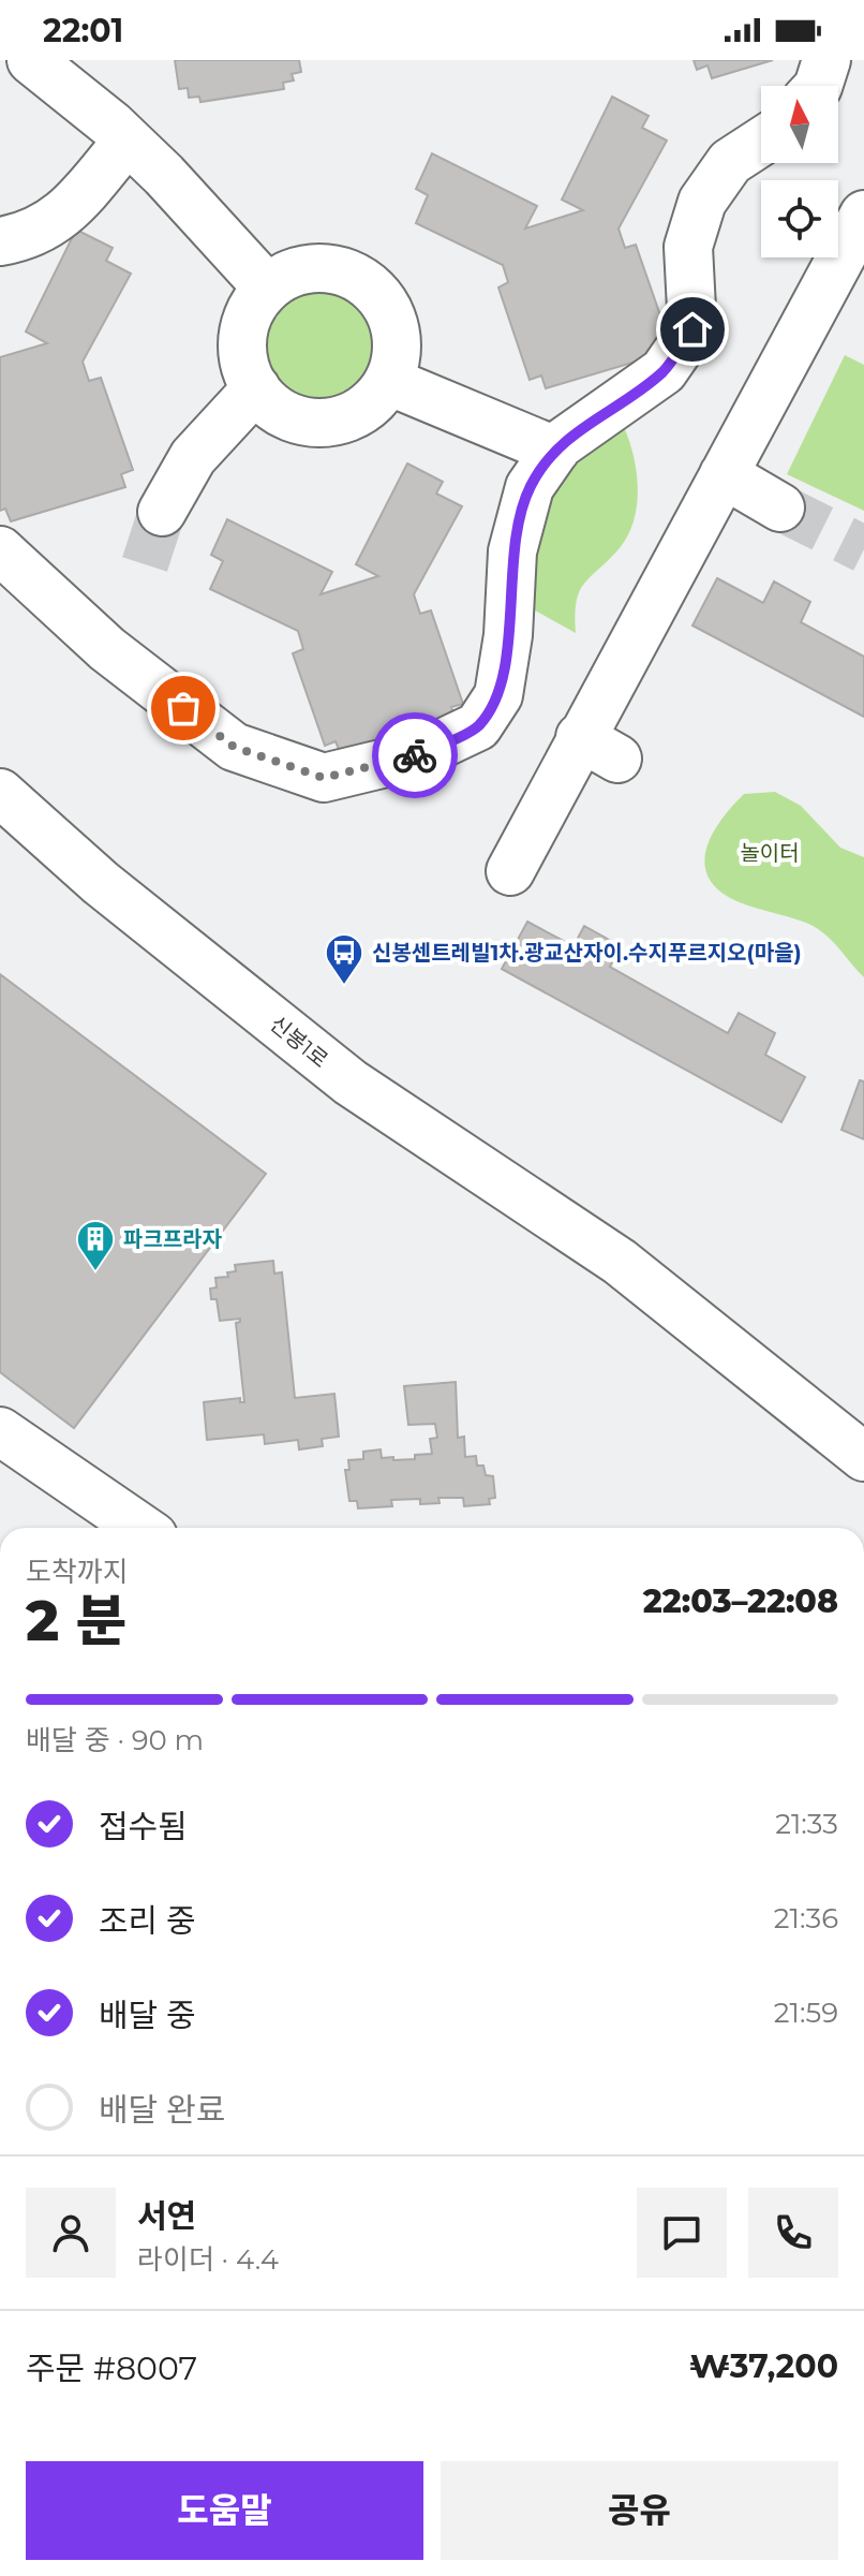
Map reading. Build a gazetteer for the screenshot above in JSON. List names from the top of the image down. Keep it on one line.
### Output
{"streets":{"street":["신봉1로"]},"parks":["놀이터"],"places":{"bus stop":["신봉센트레빌1차.광교산자이.수지푸르지오(마을)"],"building":["파크프라자"]},"north":"top","page":{"status":"22:01","heading":["2 분","도착까지","22:03–22:08"],"panel":["서연","라이더 · 4.4","주문 #8007","₩37,200"],"bar":"배달 중 · 90 m","list":[["접수됨","21:33"],["조리 중","21:36"],["배달 중","21:59"],"배달 완료"],"buttons":["도움말","공유"]}}
